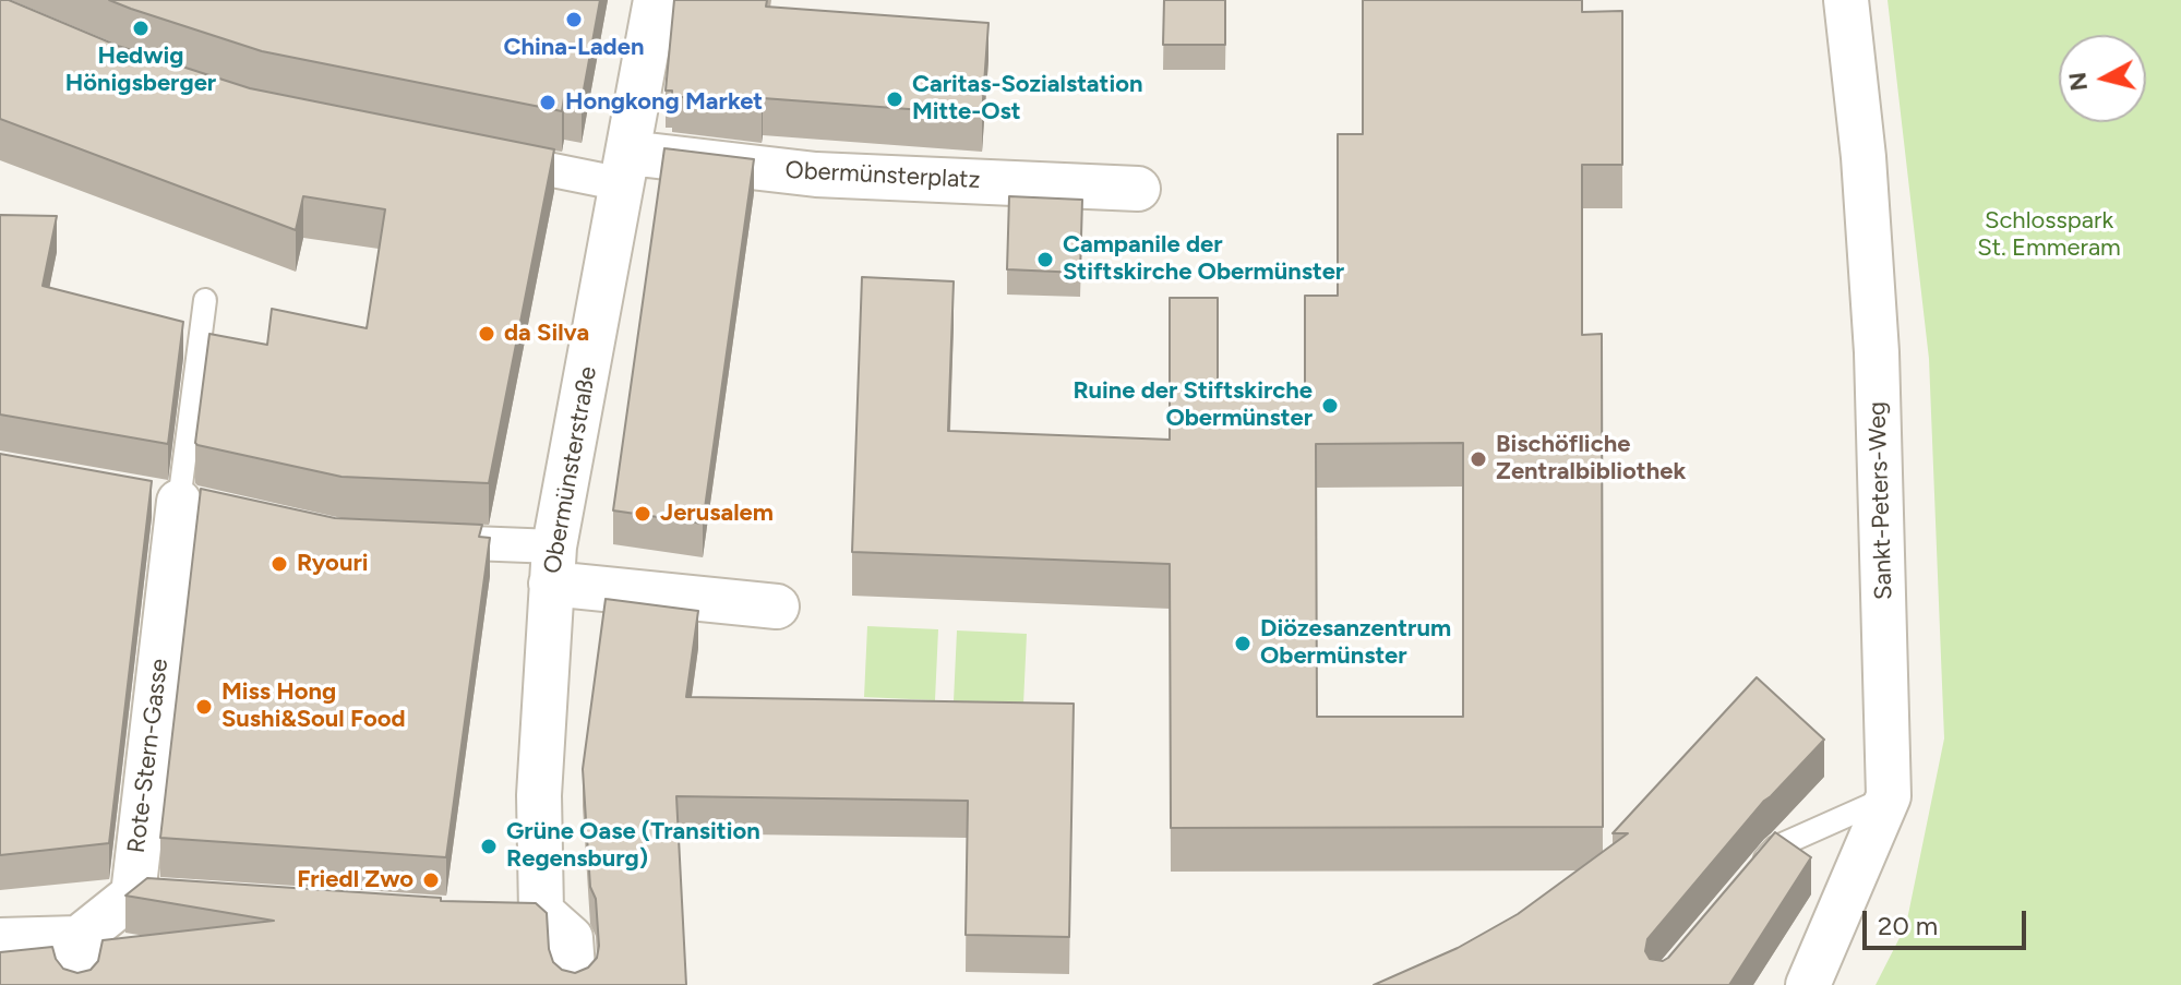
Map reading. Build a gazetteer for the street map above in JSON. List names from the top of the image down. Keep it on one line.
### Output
{"streets":{"street":["Obermünsterplatz","Obermünsterstraße","Sankt-Peters-Weg","Rote-Stern-Gasse"]},"crossings":[["Obermünsterplatz","Obermünsterstraße"]],"parks":["Schlosspark St. Emmeram"],"places":["China-Laden","Hedwig Hönigsberger","Caritas-Sozialstation Mitte-Ost","Hongkong Market","Campanile der Stiftskirche Obermünster","da Silva","Ruine der Stiftskirche Obermünster","Bischöfliche Zentralbibliothek","Jerusalem","Ryouri","Diözesanzentrum Obermünster","Miss Hong Sushi&Soul Food","Grüne Oase (Transition Regensburg)","Friedl Zwo"],"scale_bar":"20 m","north":"left"}
